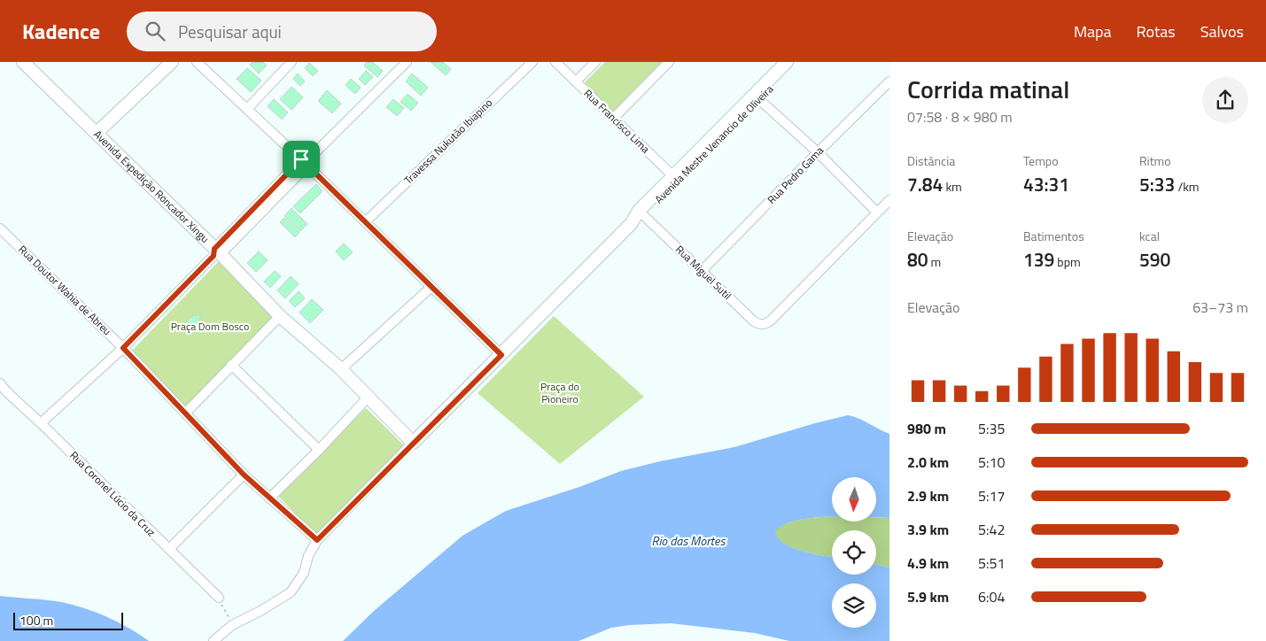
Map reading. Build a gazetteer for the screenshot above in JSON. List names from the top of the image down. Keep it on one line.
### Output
{"streets":{"street":["Rua Francisco Lima","Travessa Nukutão Ibiapino","Avenida Mestre Venancio de Oliveira","Rua Pedro Gama","Avenida Expedição Roncador Xingu","Rua Miguel Sutil","Rua Doutor Wahia de Abreu","Rua Coronel Lúcio da Cruz"]},"crossings":[["Rua Francisco Lima","Avenida Mestre Venancio de Oliveira"],["Avenida Mestre Venancio de Oliveira","Avenida Expedição Roncador Xingu"],["Avenida Mestre Venancio de Oliveira","Rua Miguel Sutil"],["Avenida Mestre Venancio de Oliveira","Rua Doutor Wahia de Abreu"],["Rua Pedro Gama","Rua Miguel Sutil"]],"water":["Rio das Mortes"],"parks":["Praça Dom Bosco","Praça do Pioneiro"],"scale_bar":"100 m","north":"bottom","page":{"header":"Kadence","search":"Pesquisar aqui","nav":["Mapa","Rotas","Salvos"],"heading":["Corrida matinal","07:58 · 8 × 980 m"],"stats":[["Distância","7.84 km"],["Tempo","43:31"],["Ritmo","5:33 /km"],["Elevação","80 m"],["Batimentos","139 bpm"],["kcal","590"]],"chart":["Elevação","63–73 m"],"list":[{"name":"980 m","note":"5:35"},{"name":"2.0 km","note":"5:10"},{"name":"2.9 km","note":"5:17"},{"name":"3.9 km","note":"5:42"},{"name":"4.9 km","note":"5:51"},{"name":"5.9 km","note":"6:04"}],"scale":"100 m"}}
